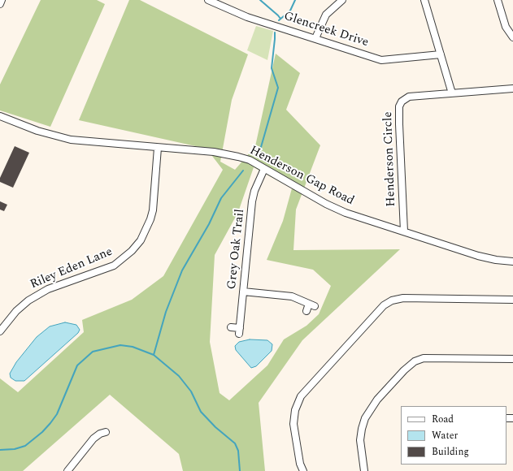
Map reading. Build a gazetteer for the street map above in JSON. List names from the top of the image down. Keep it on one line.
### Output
{"streets":{"street":["Glencreek Drive","Henderson Circle","Henderson Gap Road","Grey Oak Trail","Riley Eden Lane"]},"crossings":[["Henderson Circle","Henderson Gap Road"],["Henderson Gap Road","Grey Oak Trail"],["Henderson Gap Road","Riley Eden Lane"]],"legend":["Road","Water","Building"]}
